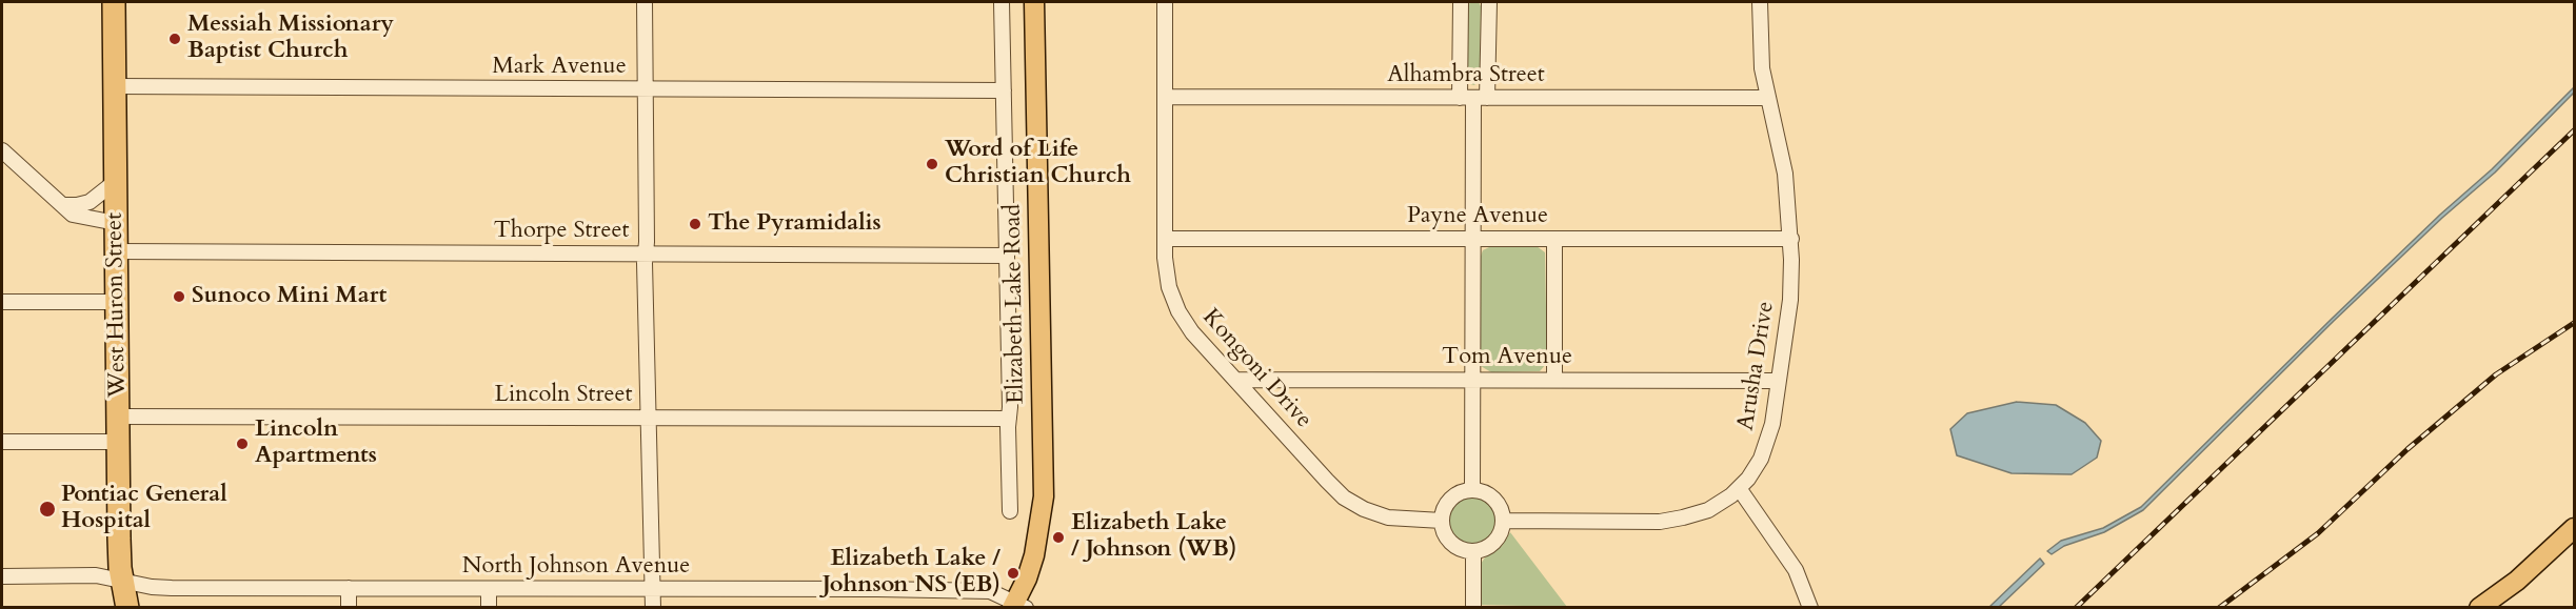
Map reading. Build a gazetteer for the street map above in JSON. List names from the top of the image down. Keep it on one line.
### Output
{"streets":{"highway":["West Huron Street"],"main road":["Elizabeth Lake Road"],"street":["Mark Avenue","Alhambra Street","Payne Avenue","Thorpe Street","Tom Avenue","Arusha Drive","Kongoni Drive","Lincoln Street","North Johnson Avenue"]},"crossings":[["Mark Avenue","Elizabeth Lake Road"],["Mark Avenue","West Huron Street"],["Alhambra Street","Arusha Drive"],["Alhambra Street","Kongoni Drive"],["Payne Avenue","Arusha Drive"],["Payne Avenue","Kongoni Drive"],["Thorpe Street","Elizabeth Lake Road"],["Thorpe Street","West Huron Street"],["Elizabeth Lake Road","Lincoln Street"],["Elizabeth Lake Road","North Johnson Avenue"],["West Huron Street","Lincoln Street"],["West Huron Street","North Johnson Avenue"],["Tom Avenue","Arusha Drive"],["Tom Avenue","Kongoni Drive"],["Arusha Drive","Kongoni Drive"]],"places":["Messiah Missionary Baptist Church","Word of Life Christian Church","The Pyramidalis","Sunoco Mini Mart","Lincoln Apartments","Pontiac General Hospital","Elizabeth Lake / Johnson (WB)","Elizabeth Lake / Johnson NS (EB)"]}
